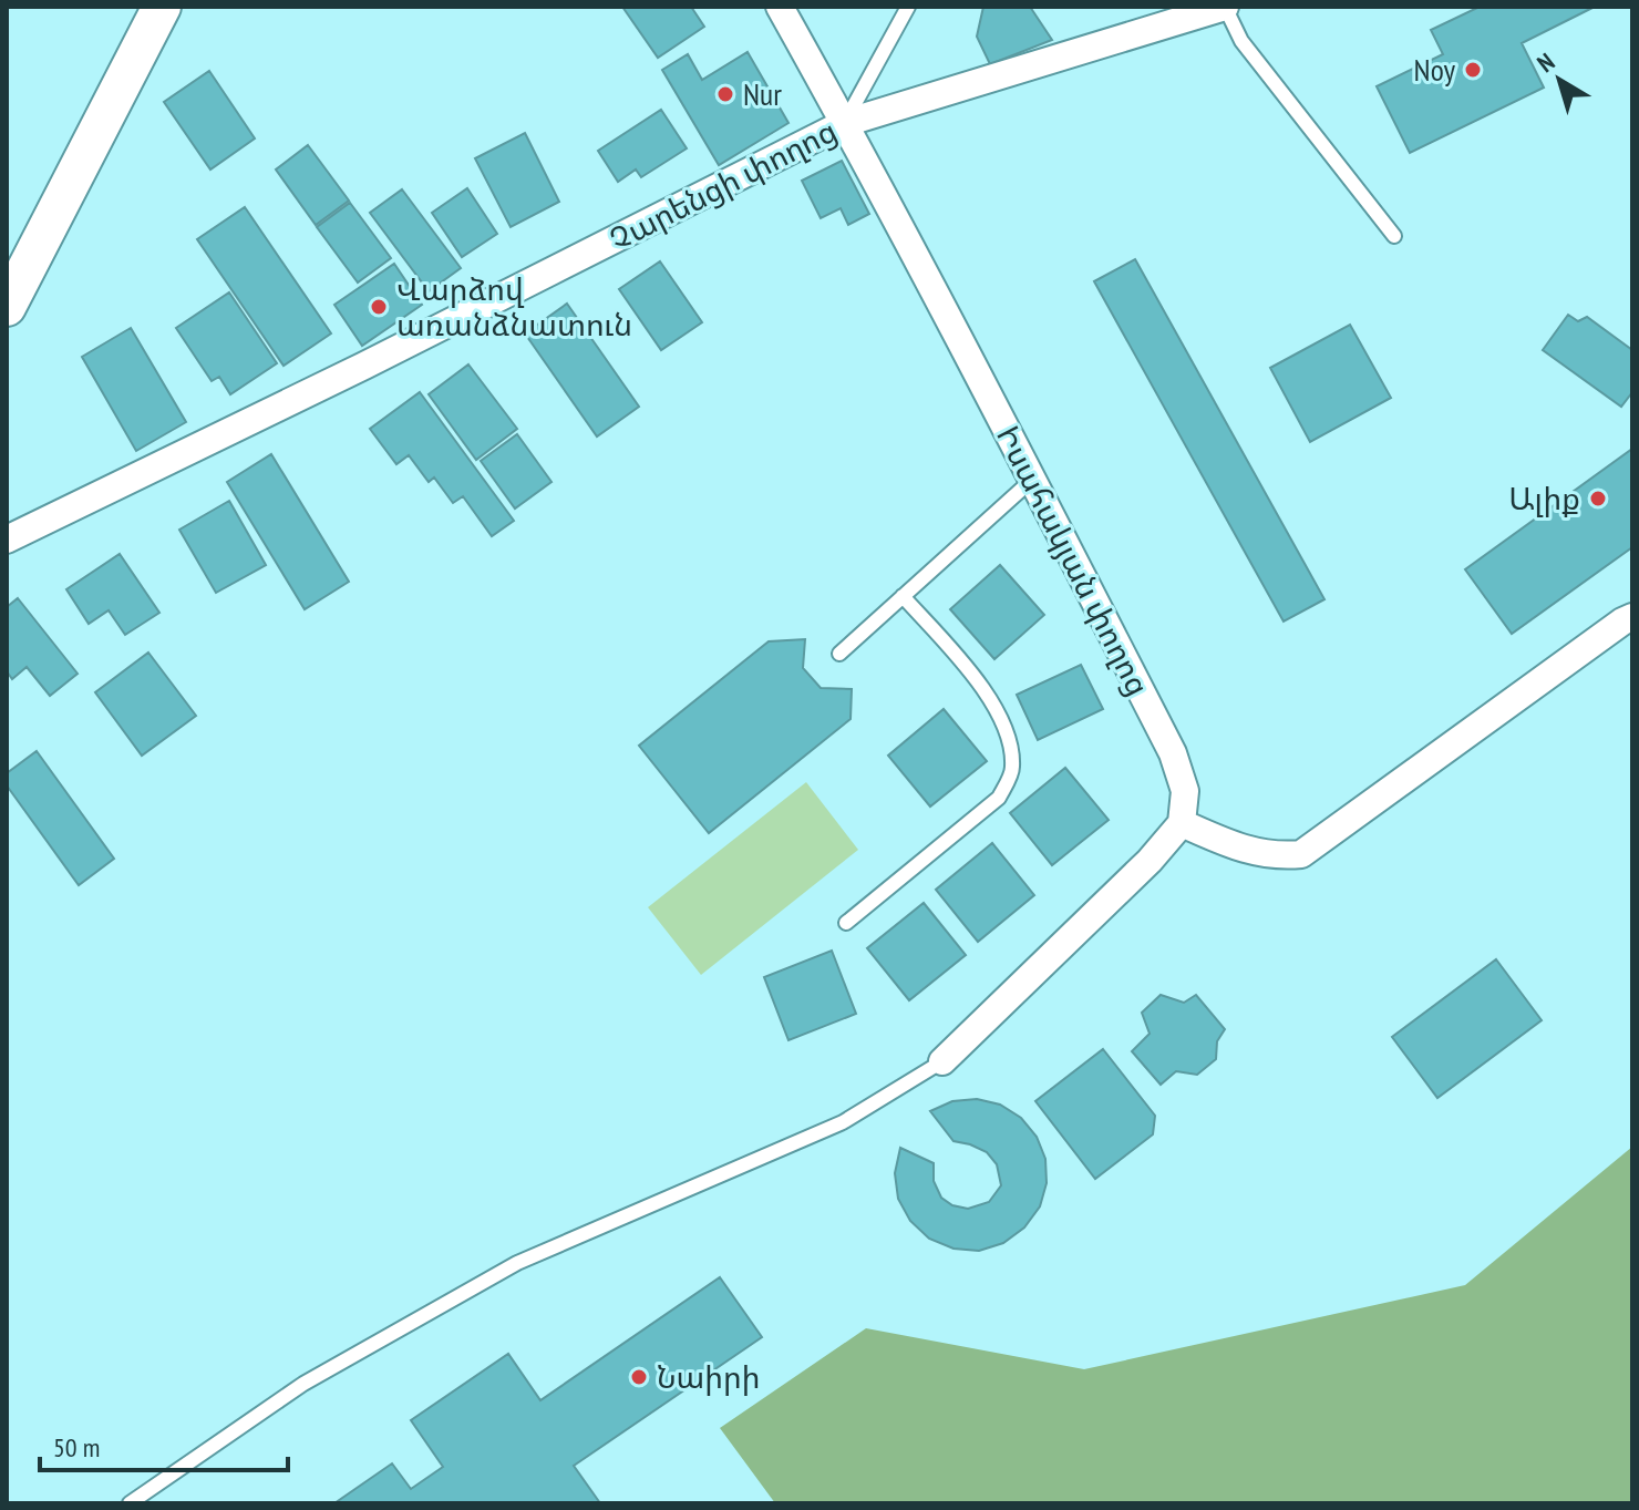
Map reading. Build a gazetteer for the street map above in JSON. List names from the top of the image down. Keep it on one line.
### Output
{"streets":{"street":["Չարենցի փողոց","Իսահակյան փողոց"]},"crossings":[["Չարենցի փողոց","Իսահակյան փողոց"]],"places":["Noy","Nur","Վարձով առանձնատուն","Ալիք","Նաիրի"],"scale_bar":"50 m","north":"top left"}
